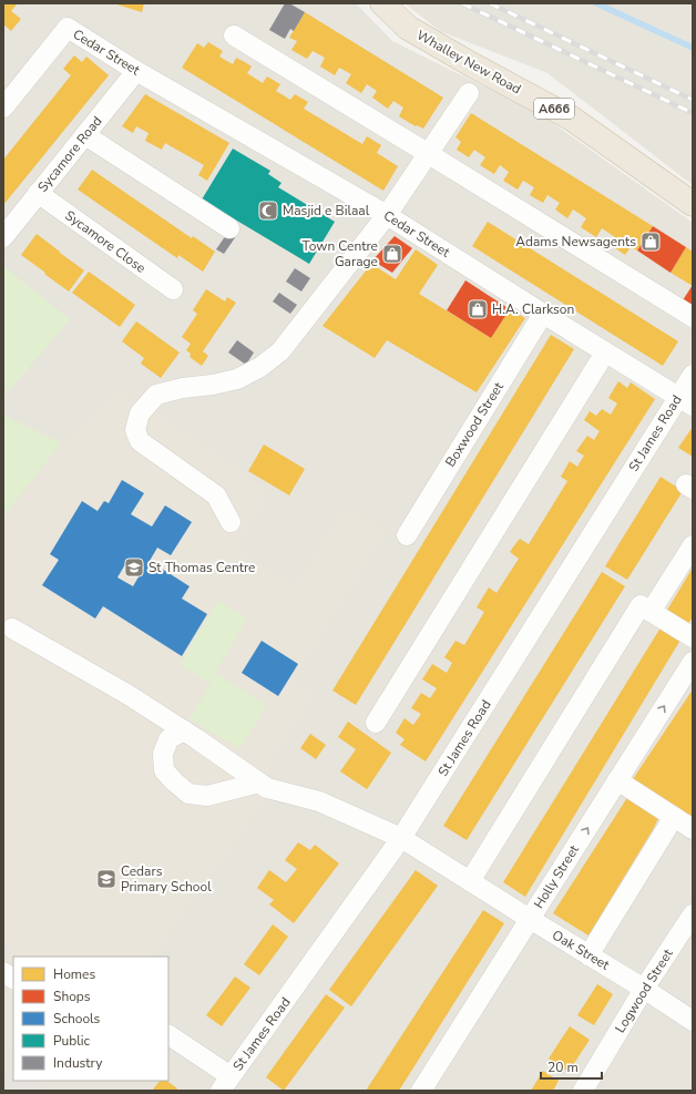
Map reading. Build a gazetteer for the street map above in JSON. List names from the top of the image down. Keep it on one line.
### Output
{"streets":{"highway":["Whalley New Road","A666"],"street":["Cedar Street","Sycamore Road","Sycamore Close","Boxwood Street","St James Road","Holly Street","Oak Street","Logwood Street"]},"crossings":[["Cedar Street","Sycamore Road"],["Cedar Street","Boxwood Street"],["Cedar Street","St James Road"],["Sycamore Road","Sycamore Close"],["St James Road","Oak Street"],["Holly Street","Oak Street"],["Oak Street","Logwood Street"]],"places":{"mosque":["Masjid e Bilaal"],"shop":["Adams Newsagents","Town Centre Garage","H.A. Clarkson"],"school or university":["St Thomas Centre","Cedars Primary School"]},"legend":["Homes","Shops","Schools","Public","Industry"],"scale_bar":"20 m"}
